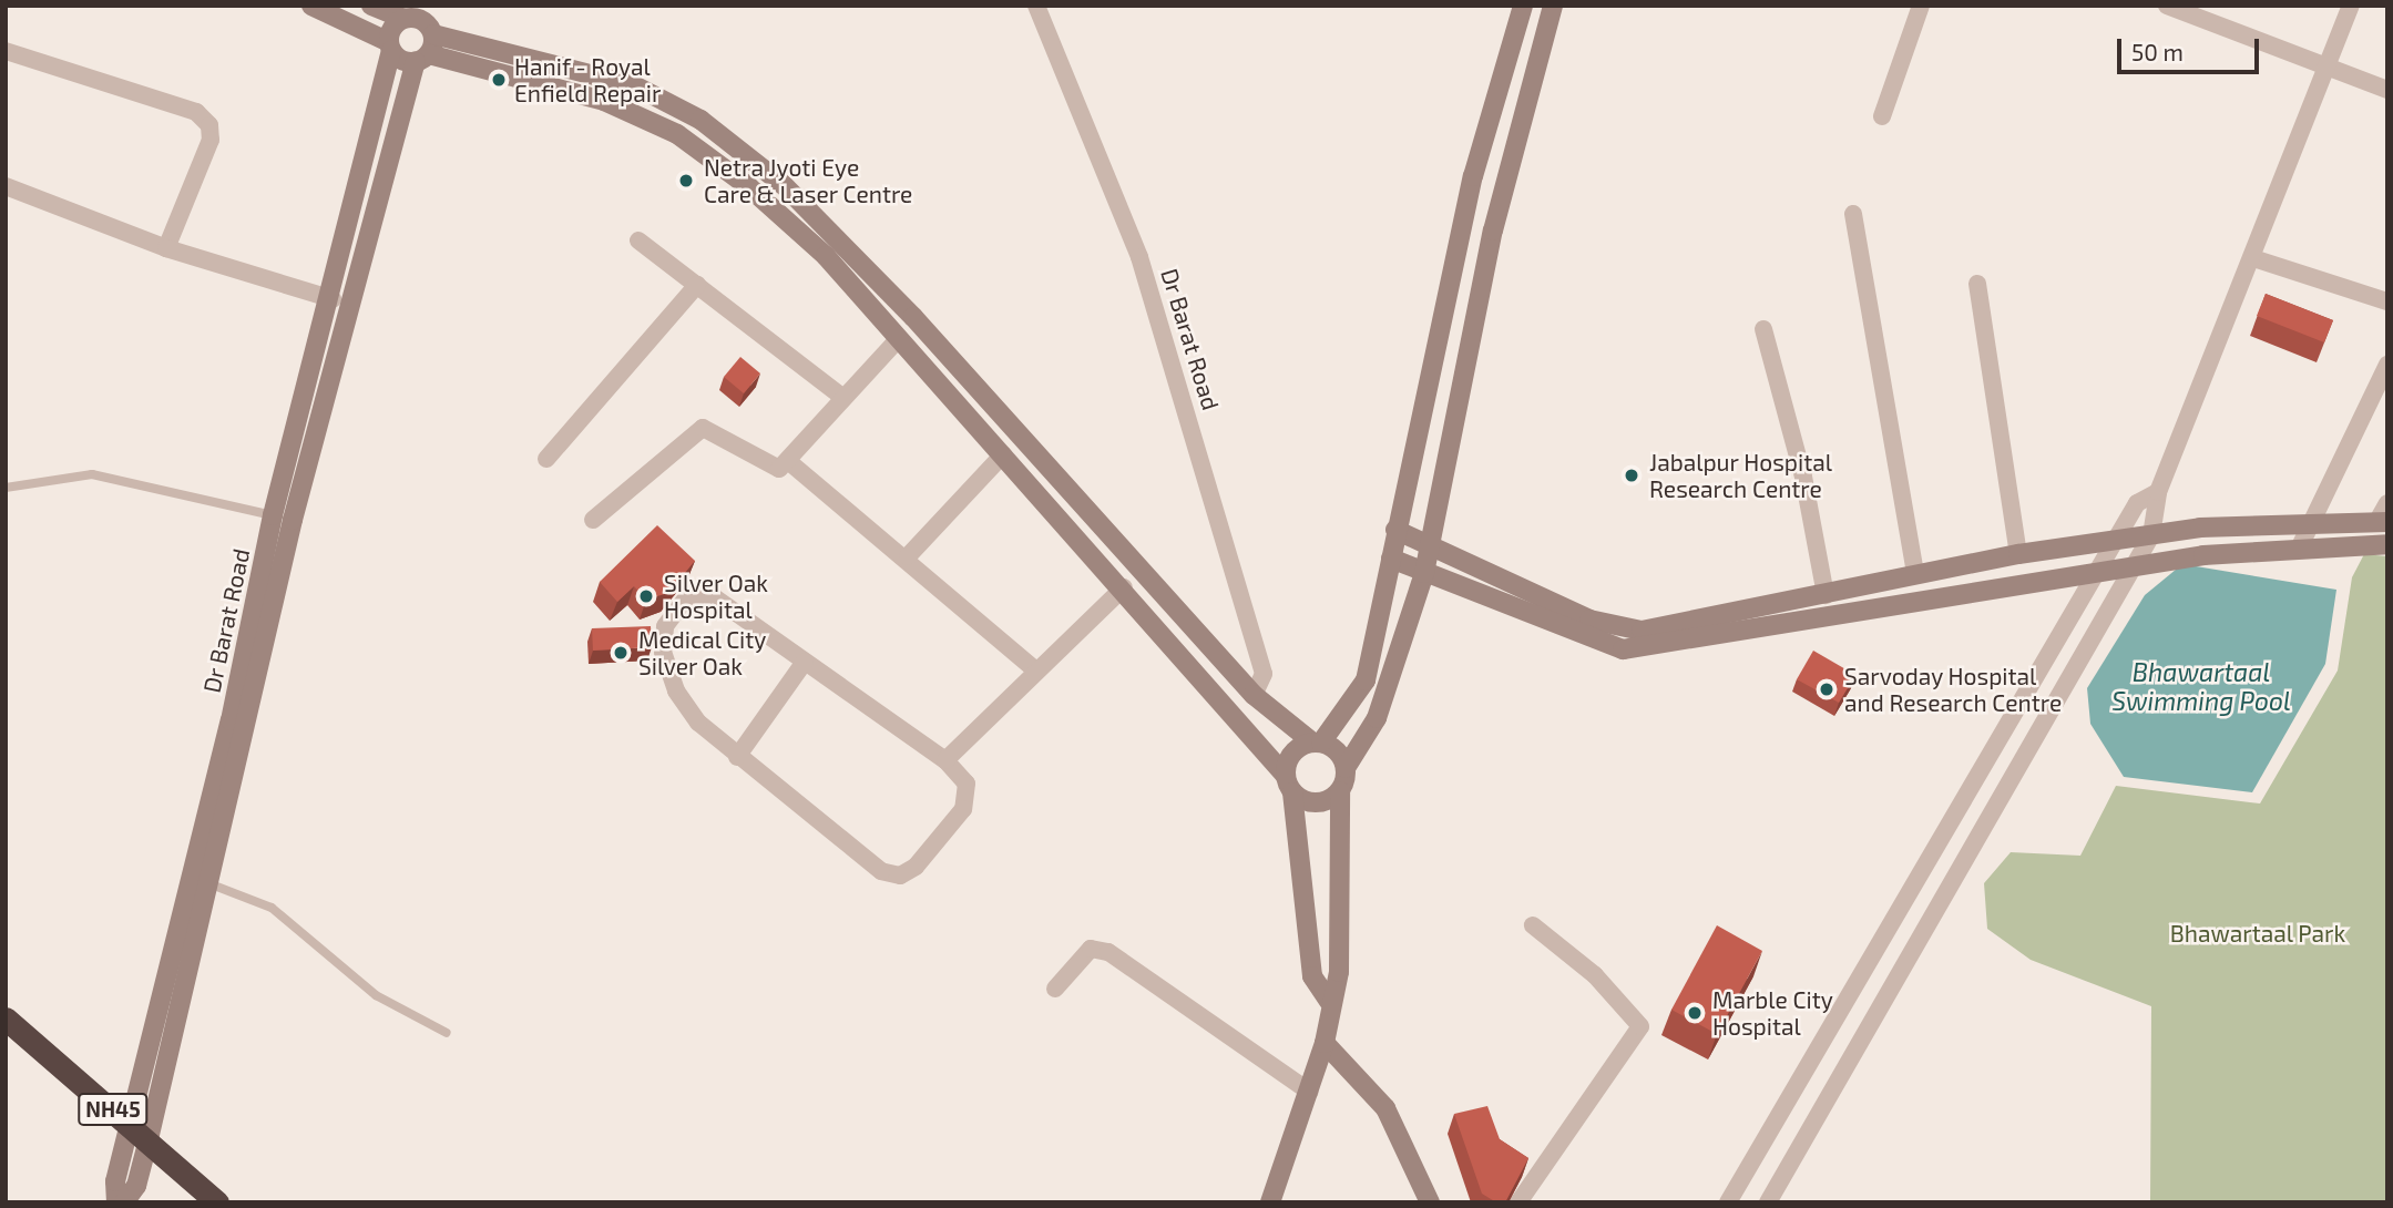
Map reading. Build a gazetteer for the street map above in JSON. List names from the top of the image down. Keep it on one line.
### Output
{"streets":{"highway":["NH45"],"street":["Dr Barat Road"]},"crossings":[["Dr Barat Road","NH45"]],"water":["Bhawartaal Swimming Pool"],"parks":["Bhawartaal Park"],"places":["Hanif - Royal Enfield Repair","Netra Jyoti Eye Care & Laser Centre","Jabalpur Hospital Research Centre","Silver Oak Hospital","Medical City Silver Oak","Sarvoday Hospital and Research Centre","Marble City Hospital"],"scale_bar":"50 m"}
